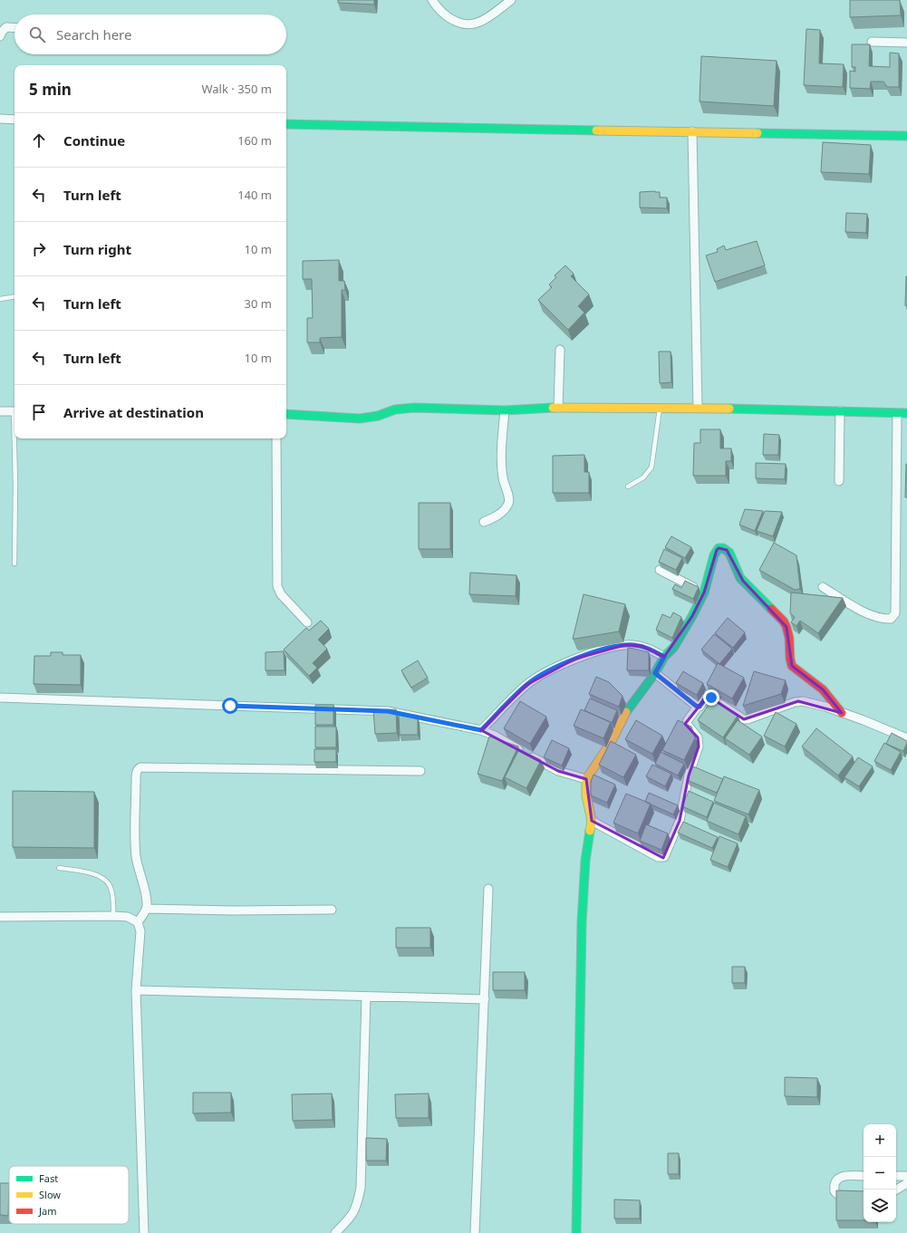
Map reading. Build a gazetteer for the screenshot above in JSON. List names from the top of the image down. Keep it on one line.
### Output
{"legend":["Fast","Slow","Jam"],"page":{"search":"Search here","heading":["5 min","Walk · 350 m"],"list":[["Continue","160 m"],["Turn left","140 m"],["Turn right","10 m"],["Turn left","30 m"],["Turn left","10 m"],"Arrive at destination"],"map_buttons":["+","−"]}}
